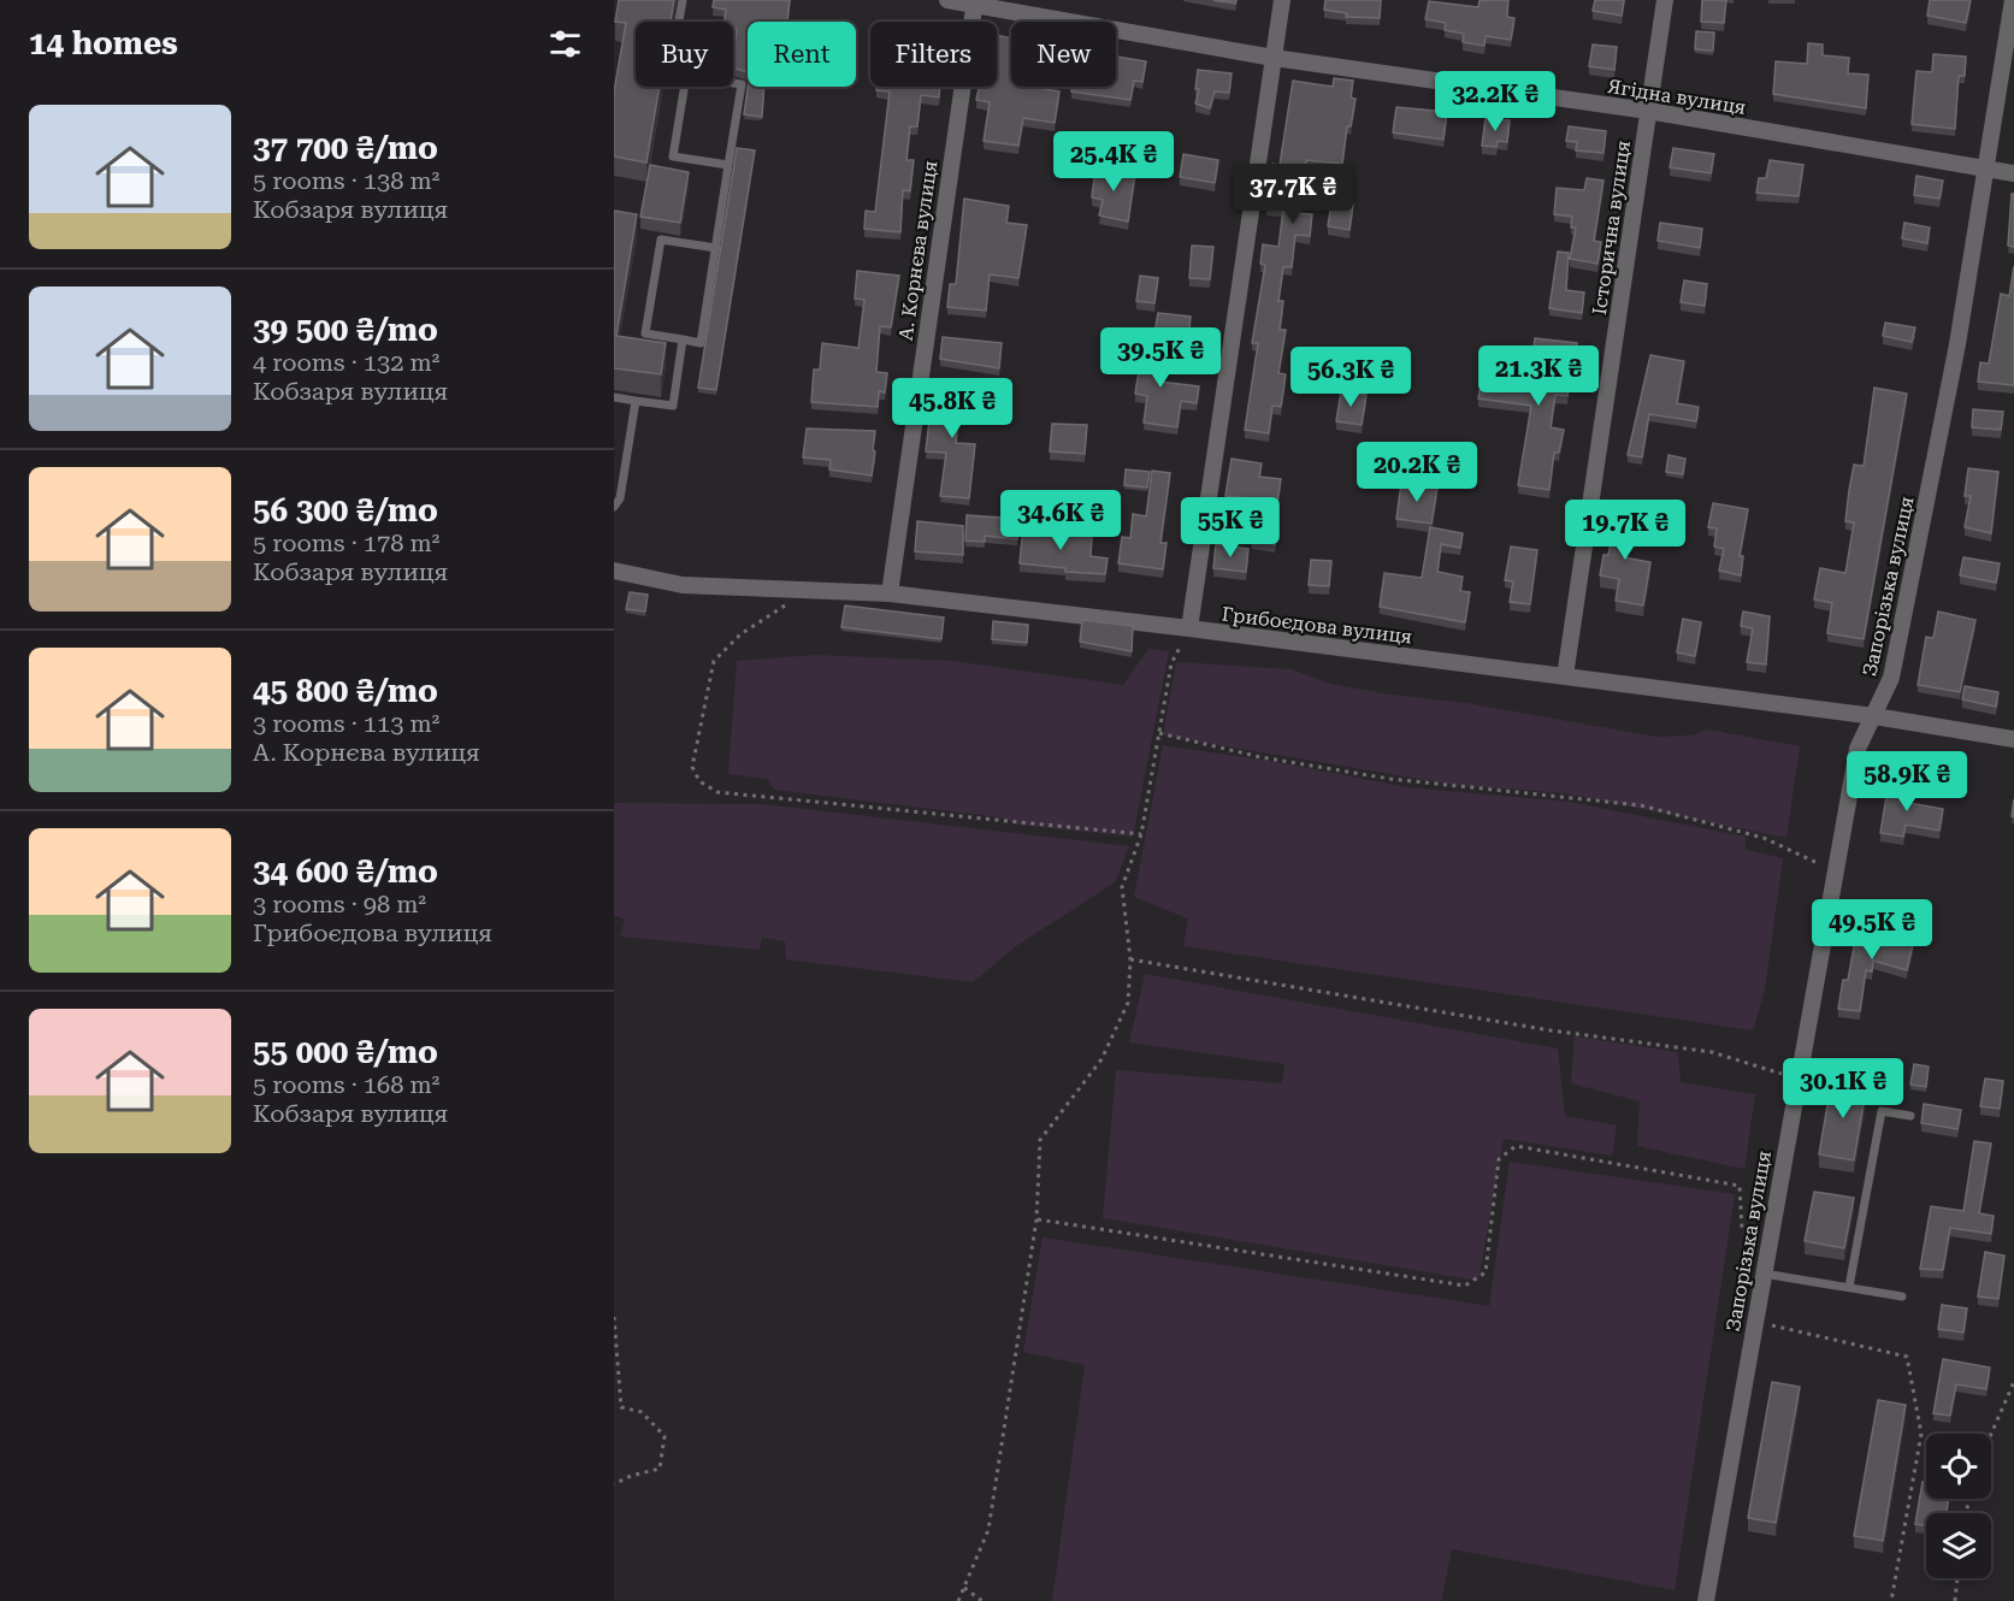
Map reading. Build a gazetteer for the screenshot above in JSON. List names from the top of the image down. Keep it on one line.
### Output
{"streets":{"street":["Ягідна вулиця","Історична вулиця","А. Корнєва вулиця","Запорізька вулиця","Грибоєдова вулиця"]},"crossings":[["Ягідна вулиця","Історична вулиця"],["Ягідна вулиця","А. Корнєва вулиця"],["Ягідна вулиця","Запорізька вулиця"],["Історична вулиця","Грибоєдова вулиця"],["А. Корнєва вулиця","Грибоєдова вулиця"],["Запорізька вулиця","Грибоєдова вулиця"]],"page":{"heading":"14 homes","chip":["Buy","Rent","Filters","New"],"price":["32.2K ₴","25.4K ₴","37.7K ₴","39.5K ₴","21.3K ₴","56.3K ₴","45.8K ₴","20.2K ₴","34.6K ₴","55K ₴","19.7K ₴","58.9K ₴","49.5K ₴","30.1K ₴"],"list":[{"name":"37 700 ₴/mo","note":"5 rooms · 138 m² · Кобзаря вулиця"},{"name":"39 500 ₴/mo","note":"4 rooms · 132 m² · Кобзаря вулиця"},{"name":"56 300 ₴/mo","note":"5 rooms · 178 m² · Кобзаря вулиця"},{"name":"45 800 ₴/mo","note":"3 rooms · 113 m² · А. Корнєва вулиця"},{"name":"34 600 ₴/mo","note":"3 rooms · 98 m² · Грибоєдова вулиця"},{"name":"55 000 ₴/mo","note":"5 rooms · 168 m² · Кобзаря вулиця"}]}}
